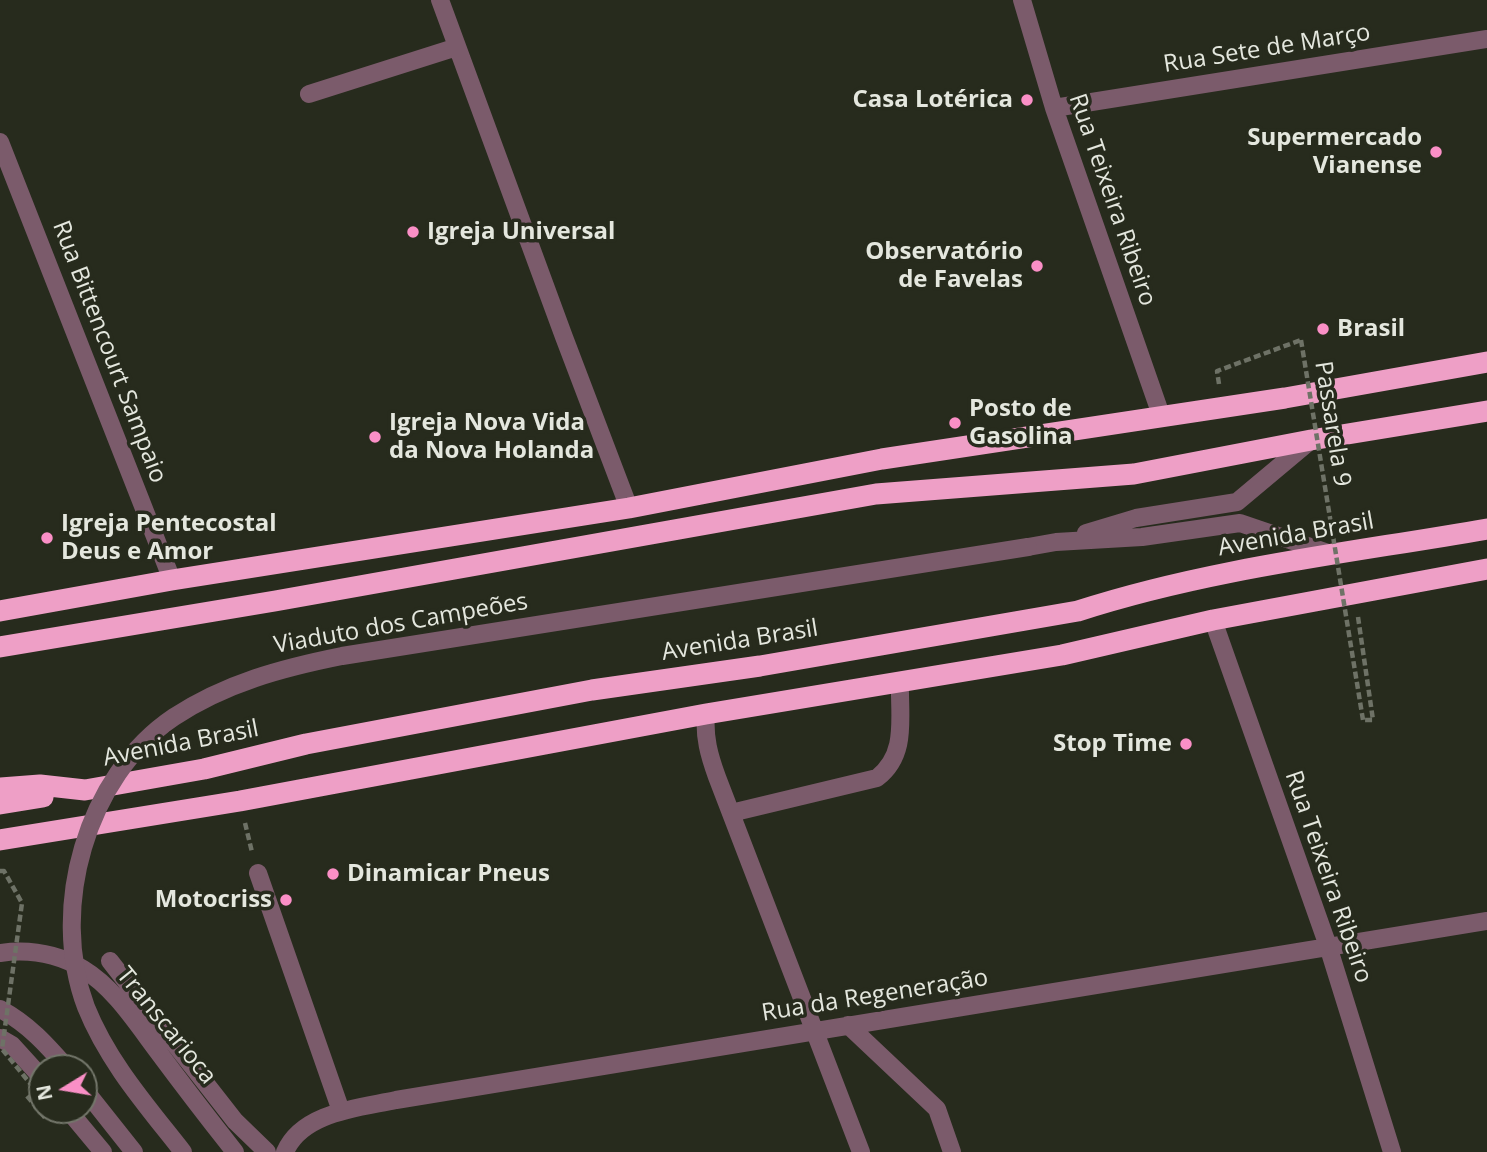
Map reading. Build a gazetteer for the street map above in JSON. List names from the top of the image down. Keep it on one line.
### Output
{"streets":{"highway":["Avenida Brasil"],"street":["Rua Sete de Março","Rua Teixeira Ribeiro","Rua Bittencourt Sampaio","Viaduto dos Campeões","Rua da Regeneração","Transcarioca"],"path":["Passarela 9"]},"crossings":[["Rua Sete de Março","Rua Teixeira Ribeiro"],["Rua Teixeira Ribeiro","Rua da Regeneração"]],"places":["Casa Lotérica","Supermercado Vianense","Igreja Universal","Observatório de Favelas","Brasil","Posto de Gasolina","Igreja Nova Vida da Nova Holanda","Igreja Pentecostal Deus e Amor","Stop Time","Dinamicar Pneus","Motocriss"],"north":"left"}
